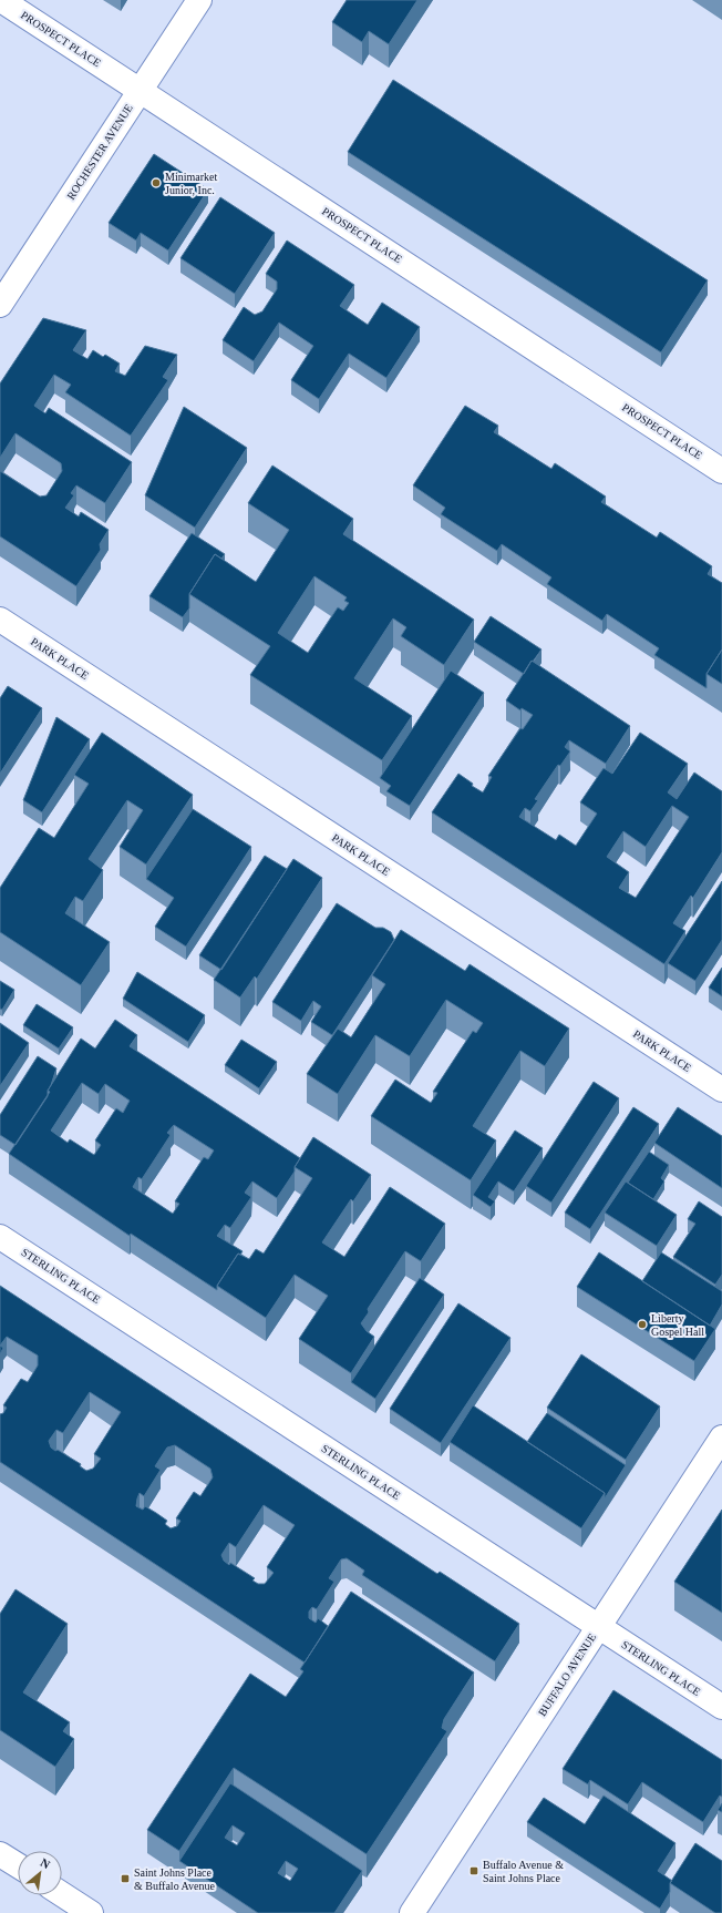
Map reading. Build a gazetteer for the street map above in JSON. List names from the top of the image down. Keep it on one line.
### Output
{"streets":{"street":["PROSPECT PLACE","ROCHESTER AVENUE","PARK PLACE","STERLING PLACE","BUFFALO AVENUE"]},"crossings":[["PROSPECT PLACE","ROCHESTER AVENUE"],["STERLING PLACE","BUFFALO AVENUE"]],"places":{"other":["Minimarket Junior, Inc.","Liberty Gospel Hall"],"transit":["Buffalo Avenue & Saint Johns Place","Saint Johns Place & Buffalo Avenue"]},"north":"top right"}
